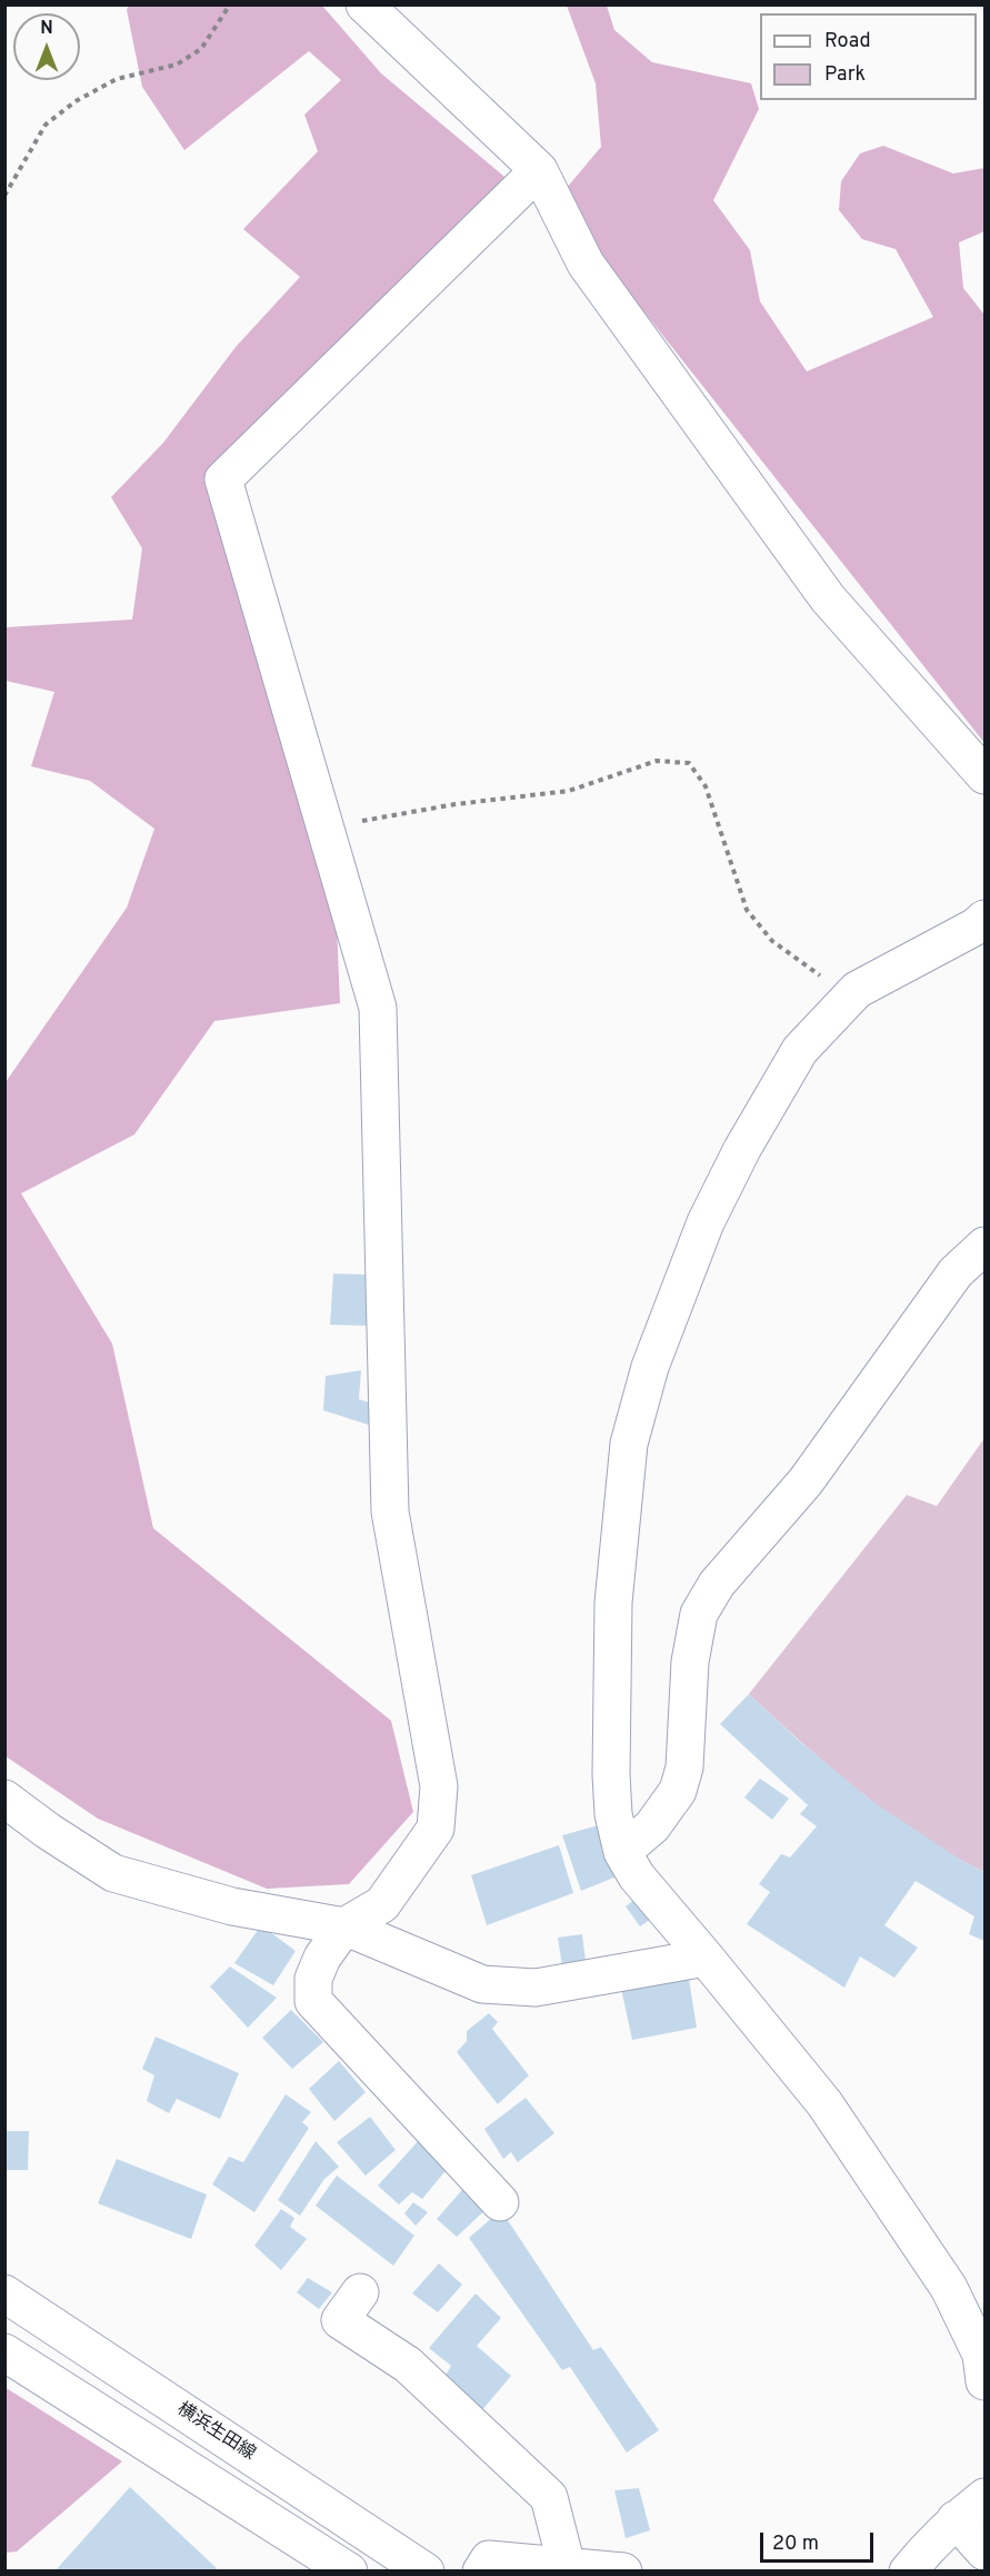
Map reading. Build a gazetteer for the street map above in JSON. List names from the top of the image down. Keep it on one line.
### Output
{"streets":{"street":["横浜生田線"]},"legend":["Road","Park"],"scale_bar":"20 m","north":"top"}
